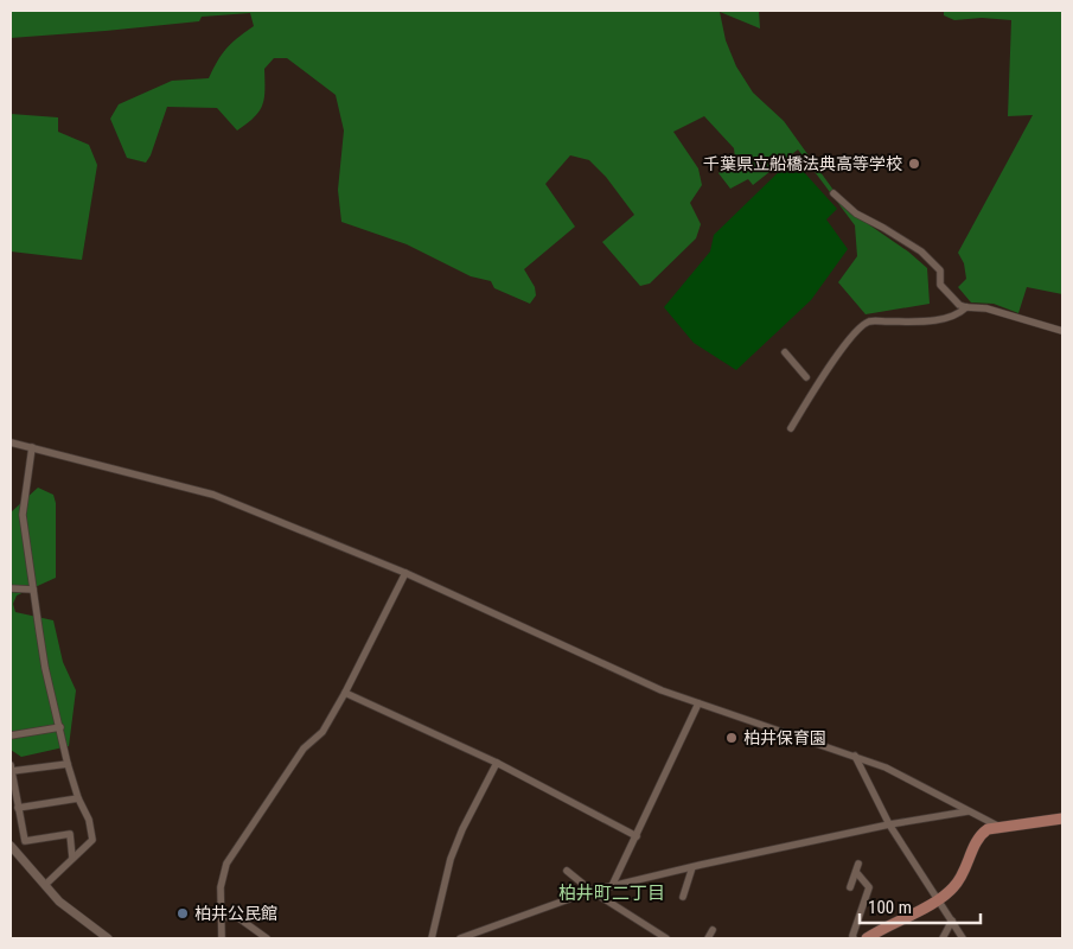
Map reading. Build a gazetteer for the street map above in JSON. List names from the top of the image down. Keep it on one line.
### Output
{"districts":["柏井町二丁目"],"places":["千葉県立船橋法典高等学校","柏井保育園","柏井公民館"],"scale_bar":"100 m"}
